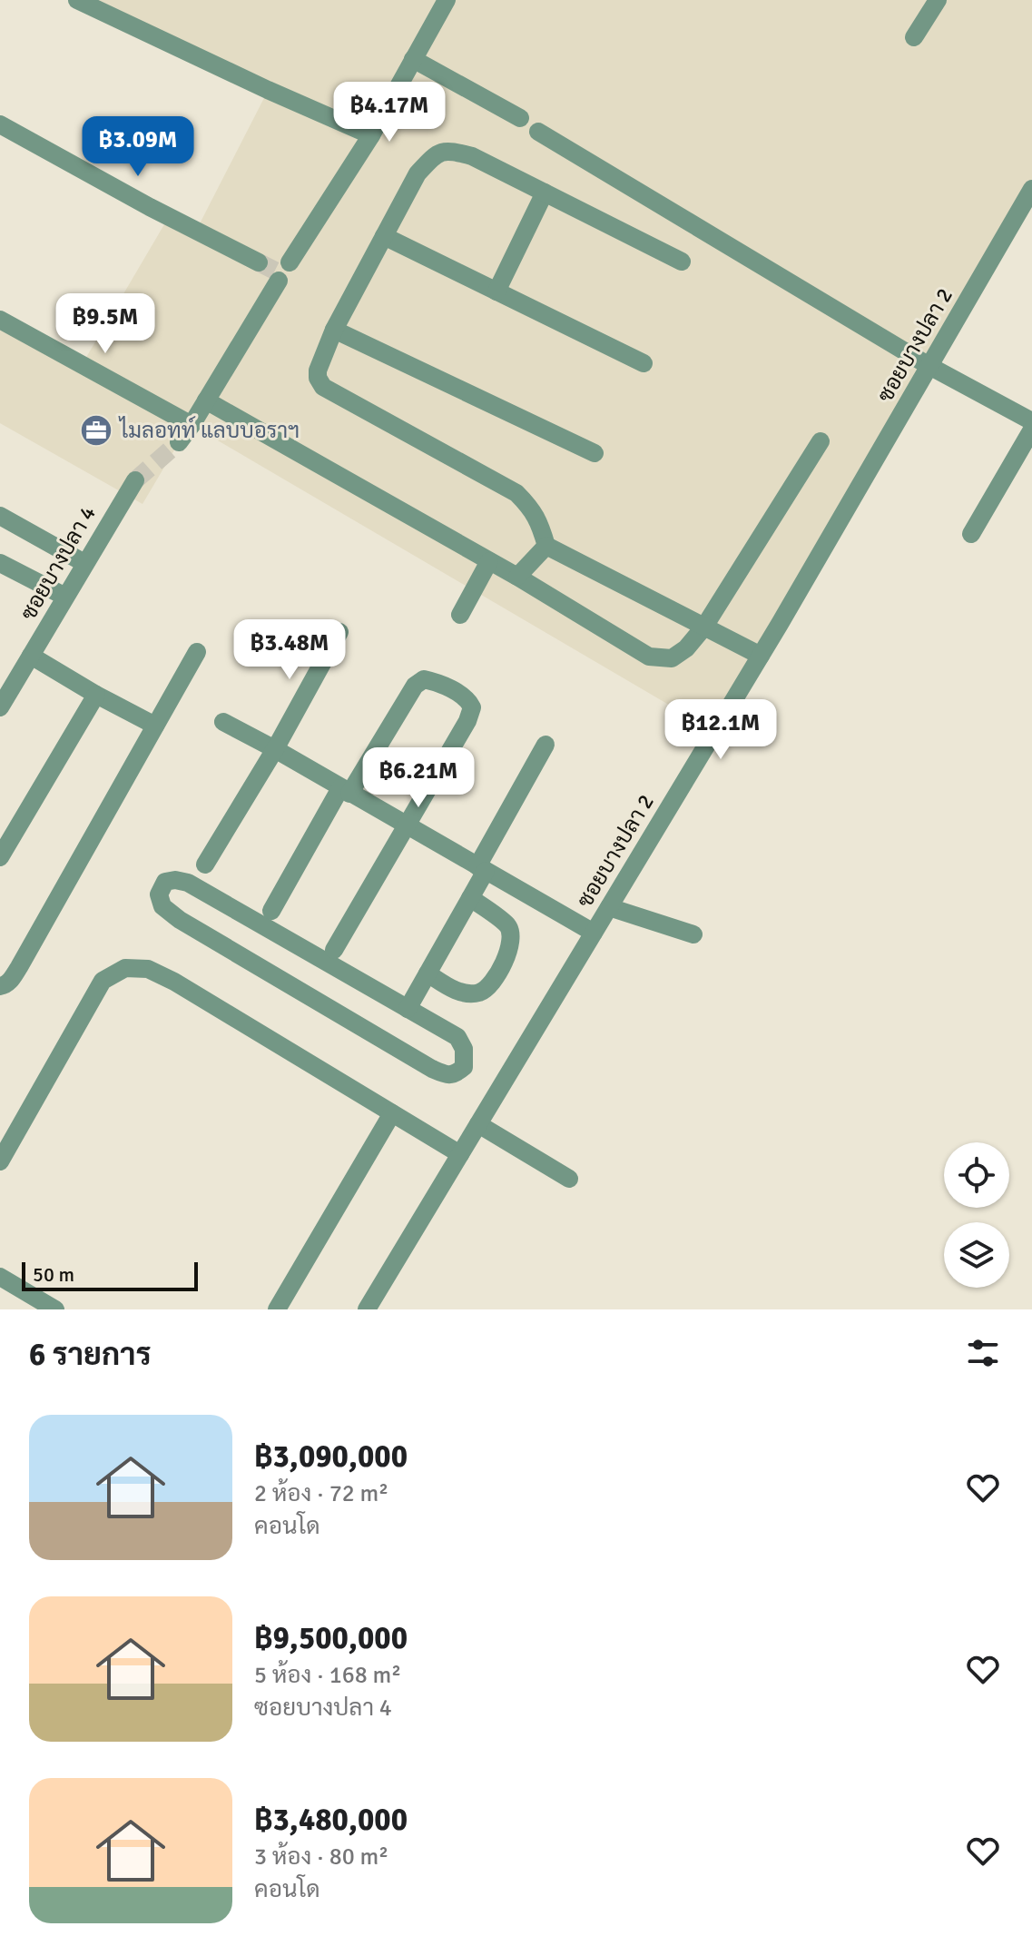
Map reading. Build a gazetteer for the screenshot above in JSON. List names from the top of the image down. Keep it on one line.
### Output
{"streets":{"street":["ซอยบางปลา 2","ซอยบางปลา 4"]},"places":{"office":["ไมลอทท์ แลบบอราฯ"]},"scale_bar":"50 m","page":{"price":["฿4.17M","฿3.09M","฿9.5M","฿3.48M","฿12.1M","฿6.21M"],"scale":"50 m","heading":"6 รายการ","list":[{"name":"฿3,090,000","note":"2 ห้อง · 72 m² · คอนโด"},{"name":"฿9,500,000","note":"5 ห้อง · 168 m² · ซอยบางปลา 4"},{"name":"฿3,480,000","note":"3 ห้อง · 80 m² · คอนโด"}]}}
